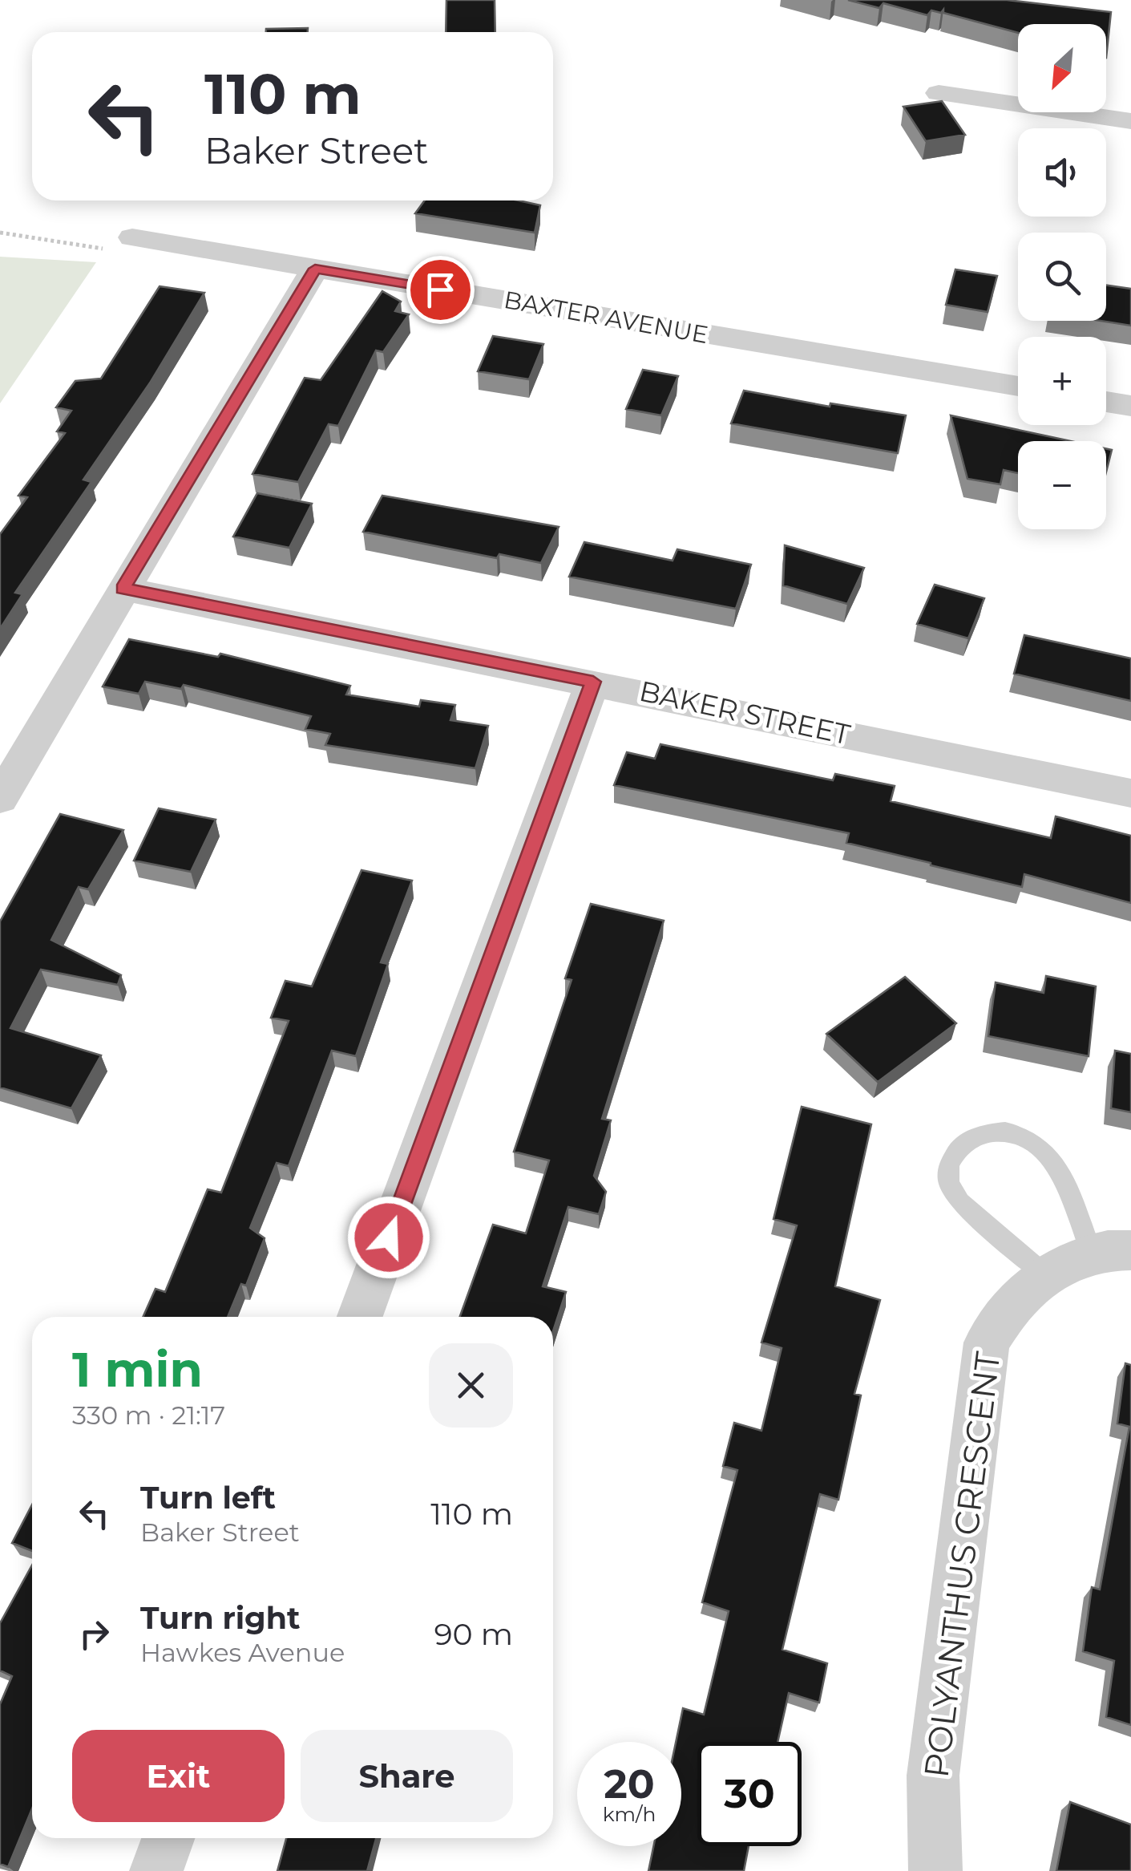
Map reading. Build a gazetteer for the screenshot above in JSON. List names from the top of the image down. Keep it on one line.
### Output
{"streets":{"street":["BAXTER AVENUE","BAKER STREET","POLYANTHUS CRESCENT"]},"north":"bottom left","page":{"map_buttons":["+","−"],"turn":["110 m","Baker Street"],"heading":["1 min","330 m · 21:17"],"list":[{"name":"Turn left","note":"Baker Street","value":"110 m"},{"name":"Turn right","note":"Hawkes Avenue","value":"90 m"}],"buttons":["Exit","Share"],"speed":"20 km/h","limit":"30"}}
